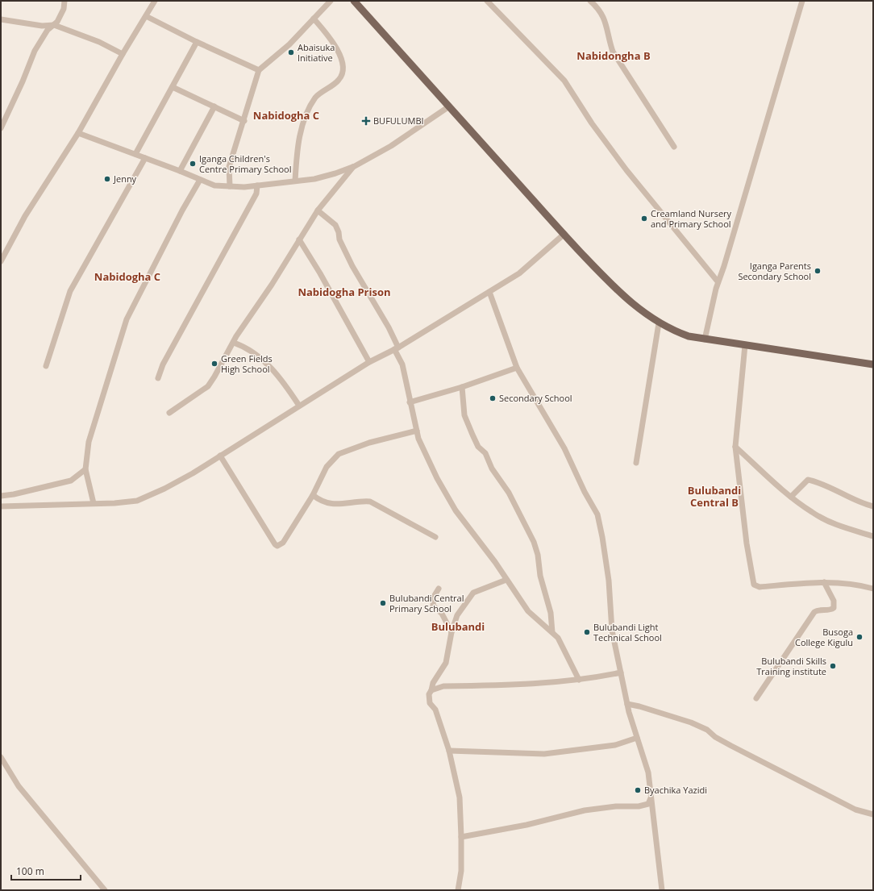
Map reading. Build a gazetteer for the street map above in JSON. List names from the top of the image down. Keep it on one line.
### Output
{"districts":["Nabidongha B","Nabidogha C","Nabidogha C","Nabidogha Prison","Bulubandi Central B","Bulubandi"],"places":{"other":["Abaisuka Initiative","Iganga Children's Centre Primary School","Jenny","Creamland Nursery and Primary School","Iganga Parents Secondary School","Green Fields High School","Secondary School","Bulubandi Central Primary School","Bulubandi Light Technical School","Busoga College Kigulu","Bulubandi Skills Training institute","Byachika Yazidi"],"health":["BUFULUMBI"]},"scale_bar":"100 m"}
